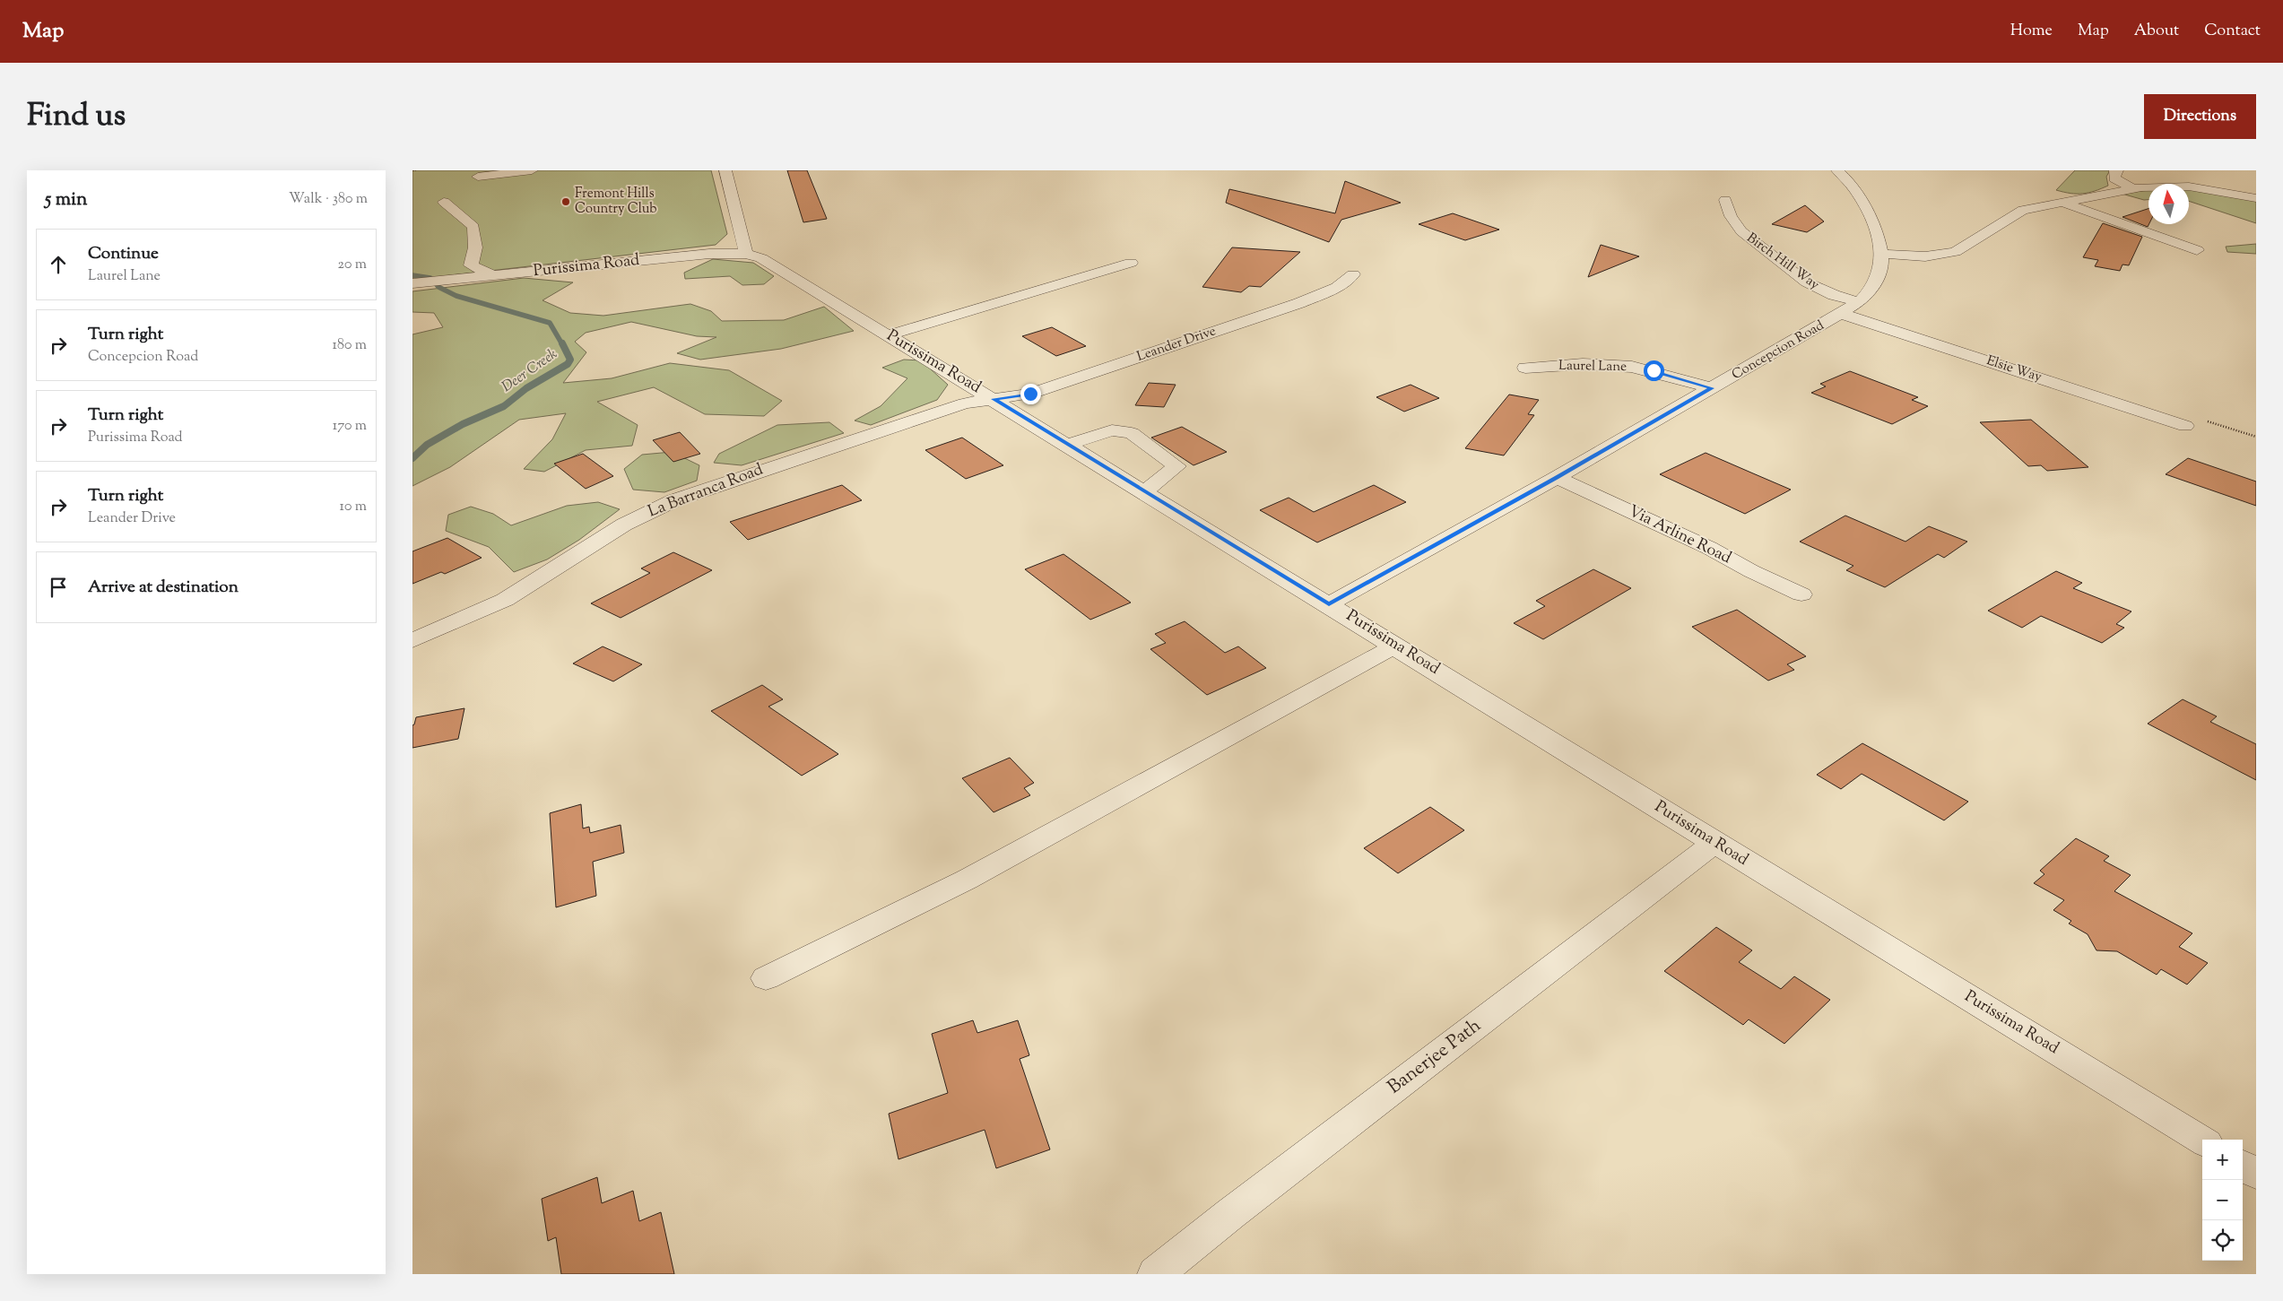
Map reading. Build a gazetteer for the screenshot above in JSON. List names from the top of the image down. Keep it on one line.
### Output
{"streets":{"street":["Birch Hill Way","Purissima Road","Leander Drive","Concepcion Road","Laurel Lane","Elsie Way","La Barranca Road","Via Arline Road","Banerjee Path"]},"crossings":[["Birch Hill Way","Concepcion Road"],["Purissima Road","Leander Drive"],["Purissima Road","Concepcion Road"],["Purissima Road","La Barranca Road"],["Purissima Road","Banerjee Path"],["Leander Drive","La Barranca Road"],["Concepcion Road","Laurel Lane"],["Concepcion Road","Elsie Way"],["Concepcion Road","Via Arline Road"]],"water":["Deer Creek"],"places":["Fremont Hills Country Club"],"north":"top","page":{"header":"Map","nav":["Home","Map","About","Contact"],"title":"Find us","buttons":"Directions","heading":["5 min","Walk · 380 m"],"list":[["Continue","Laurel Lane","20 m"],["Turn right","Concepcion Road","180 m"],["Turn right","Purissima Road","170 m"],["Turn right","Leander Drive","10 m"],"Arrive at destination"],"map_buttons":["+","−"]}}
